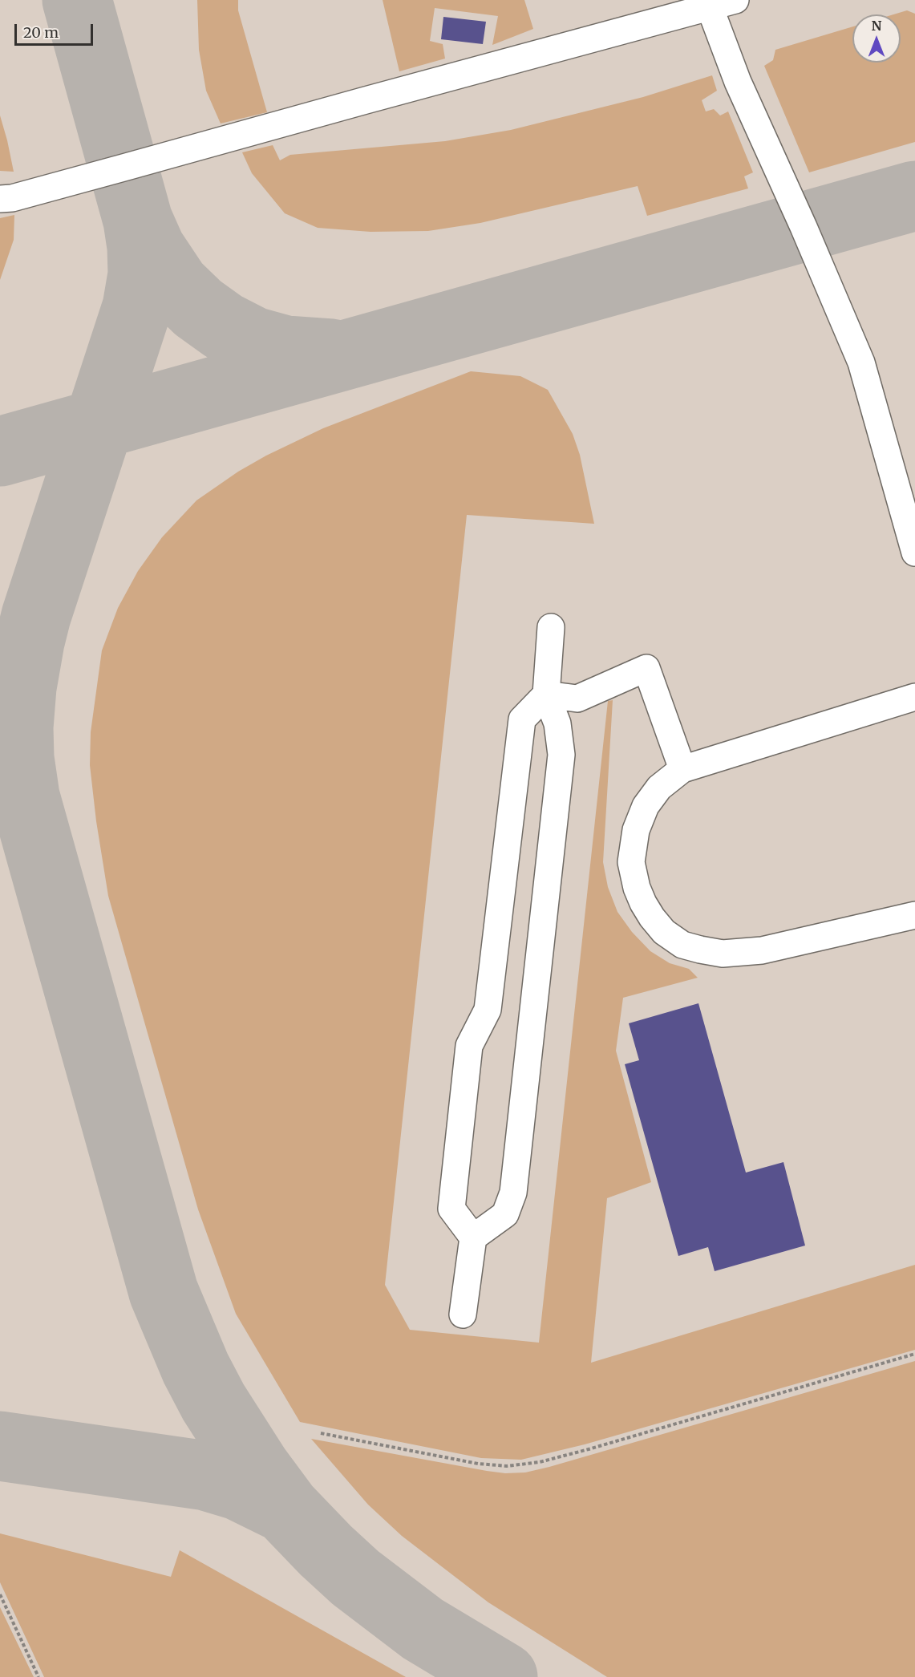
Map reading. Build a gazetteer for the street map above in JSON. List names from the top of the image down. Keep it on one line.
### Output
{"scale_bar":"20 m","north":"top"}
